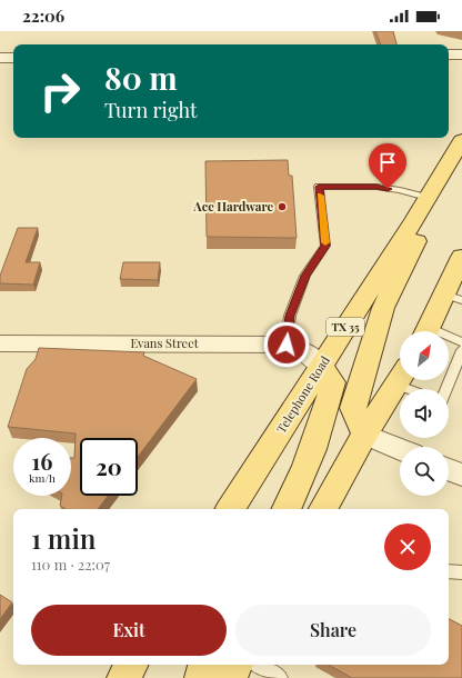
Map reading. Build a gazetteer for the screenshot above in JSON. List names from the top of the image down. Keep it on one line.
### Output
{"streets":{"main road":["TX 35","Telephone Road"],"street":["Evans Street"]},"crossings":[["Evans Street","Telephone Road"]],"places":["Ace Hardware"],"north":"top right","page":{"status":"22:06","turn":["80 m","Turn right"],"speed":"16 km/h","limit":"20","heading":["1 min","110 m · 22:07"],"buttons":["Exit","Share"]}}
